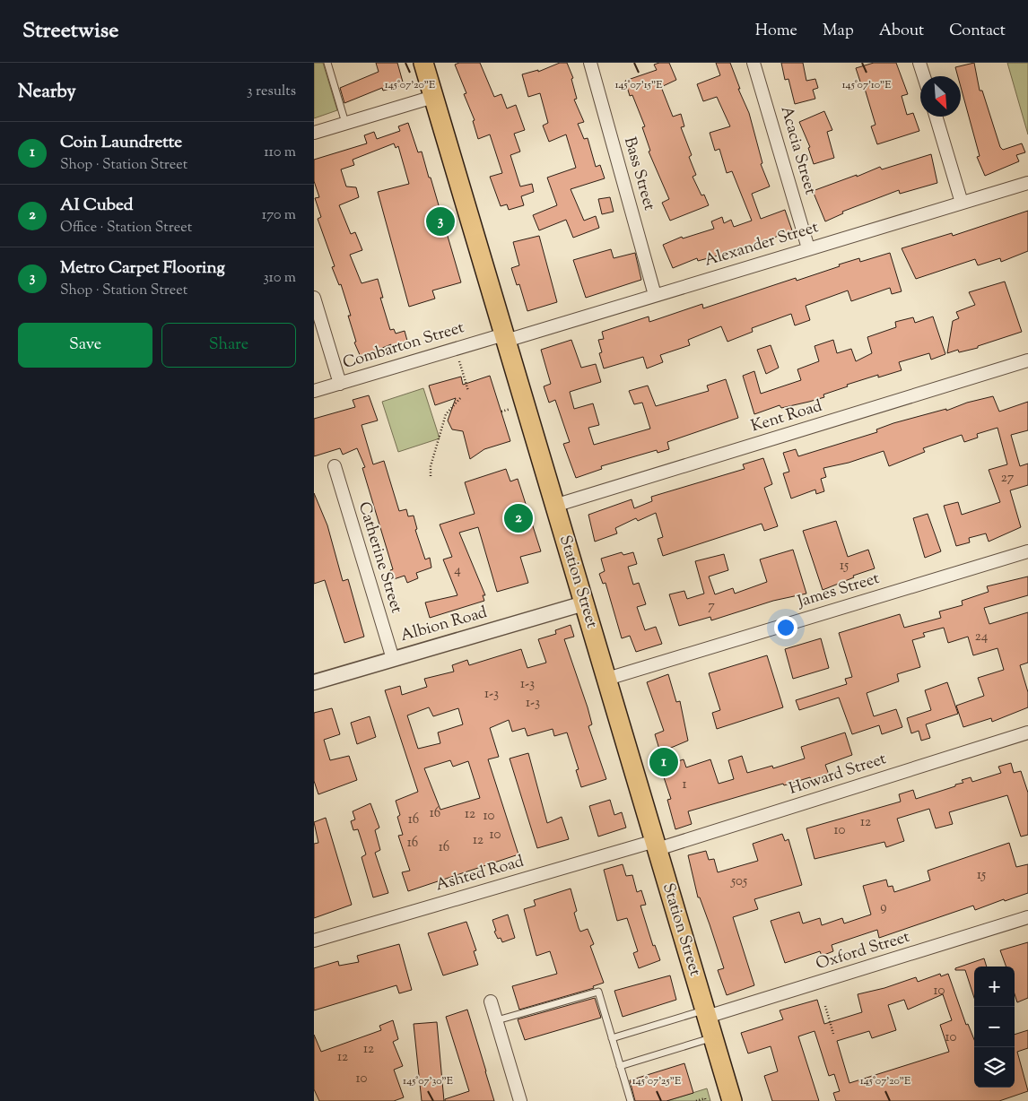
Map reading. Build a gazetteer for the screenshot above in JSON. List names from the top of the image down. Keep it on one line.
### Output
{"streets":{"main road":["Station Street"],"street":["Acacia Street","Bass Street","Alexander Street","Combarton Street","Kent Road","Catherine Street","James Street","Albion Road","Howard Street","Ashted Road","Oxford Street"]},"crossings":[["Acacia Street","Alexander Street"],["Bass Street","Alexander Street"],["Alexander Street","Combarton Street"],["Alexander Street","Station Street"],["Combarton Street","Station Street"],["Kent Road","Station Street"],["Catherine Street","Albion Road"],["Station Street","James Street"],["Station Street","Albion Road"],["Station Street","Howard Street"],["Station Street","Ashted Road"],["Station Street","Oxford Street"],["Howard Street","Ashted Road"]],"house_numbers":["27","15","4","7","24","1-3","1-3","1-3","1","16","12","10","16","12","10","10","12","16","16","15","505","9","10","10","12","12","10"],"north":"bottom right","page":{"header":"Streetwise","nav":["Home","Map","About","Contact"],"heading":["Nearby","3 results"],"list":[{"mark":"1","name":"Coin Laundrette","note":"Shop · Station Street","value":"110 m"},{"mark":"2","name":"AI Cubed","note":"Office · Station Street","value":"170 m"},{"mark":"3","name":"Metro Carpet Flooring","note":"Shop · Station Street","value":"310 m"}],"pins":["3","2","1"],"buttons":["Save","Share"],"map_buttons":["+","−"]},"coordinates":["145°07'20\"E","145°07'15\"E","145°07'10\"E","145°07'30\"E","145°07'25\"E"]}
